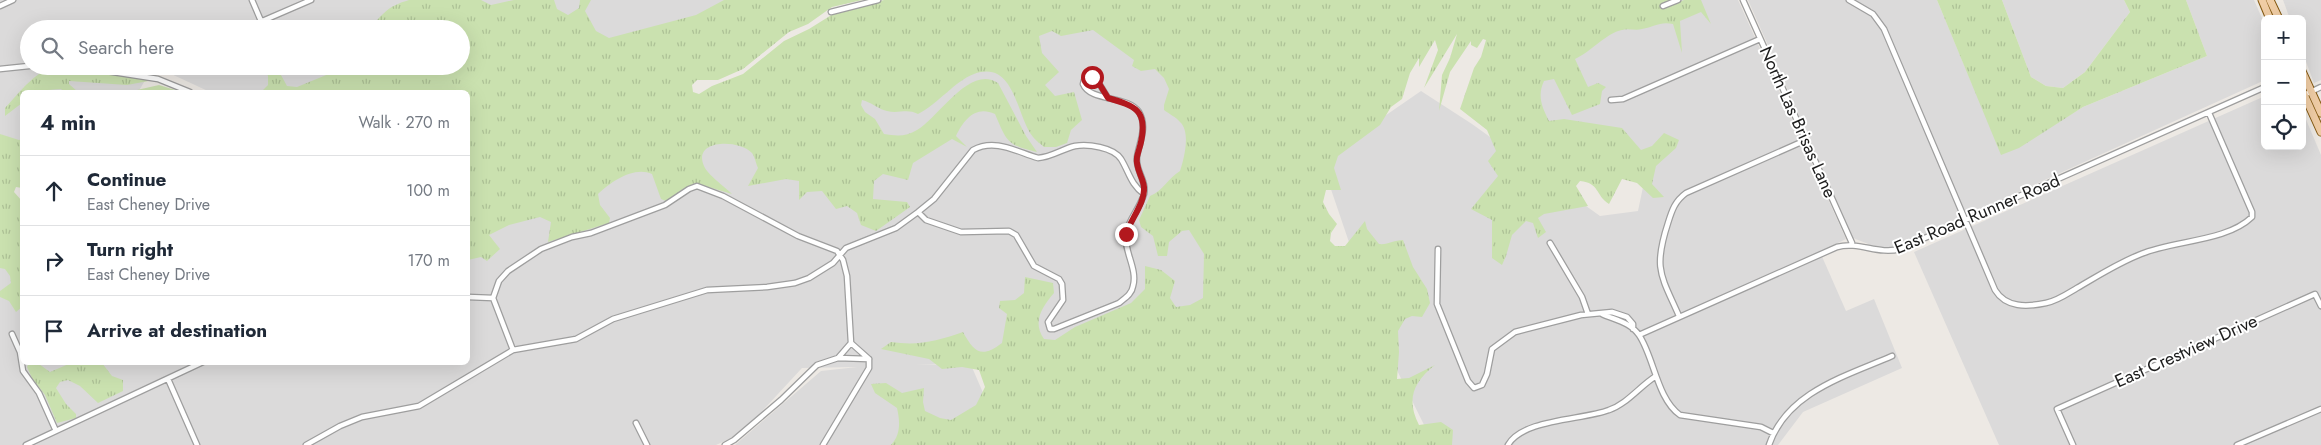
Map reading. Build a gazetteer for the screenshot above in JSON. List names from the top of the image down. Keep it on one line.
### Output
{"streets":{"street":["North Las Brisas Lane","East Road Runner Road","East Crestview Drive"]},"crossings":[["North Las Brisas Lane","East Road Runner Road"]],"page":{"map_buttons":["+","−"],"search":"Search here","heading":["4 min","Walk · 270 m"],"list":[["Continue","East Cheney Drive","100 m"],["Turn right","East Cheney Drive","170 m"],"Arrive at destination"]}}
